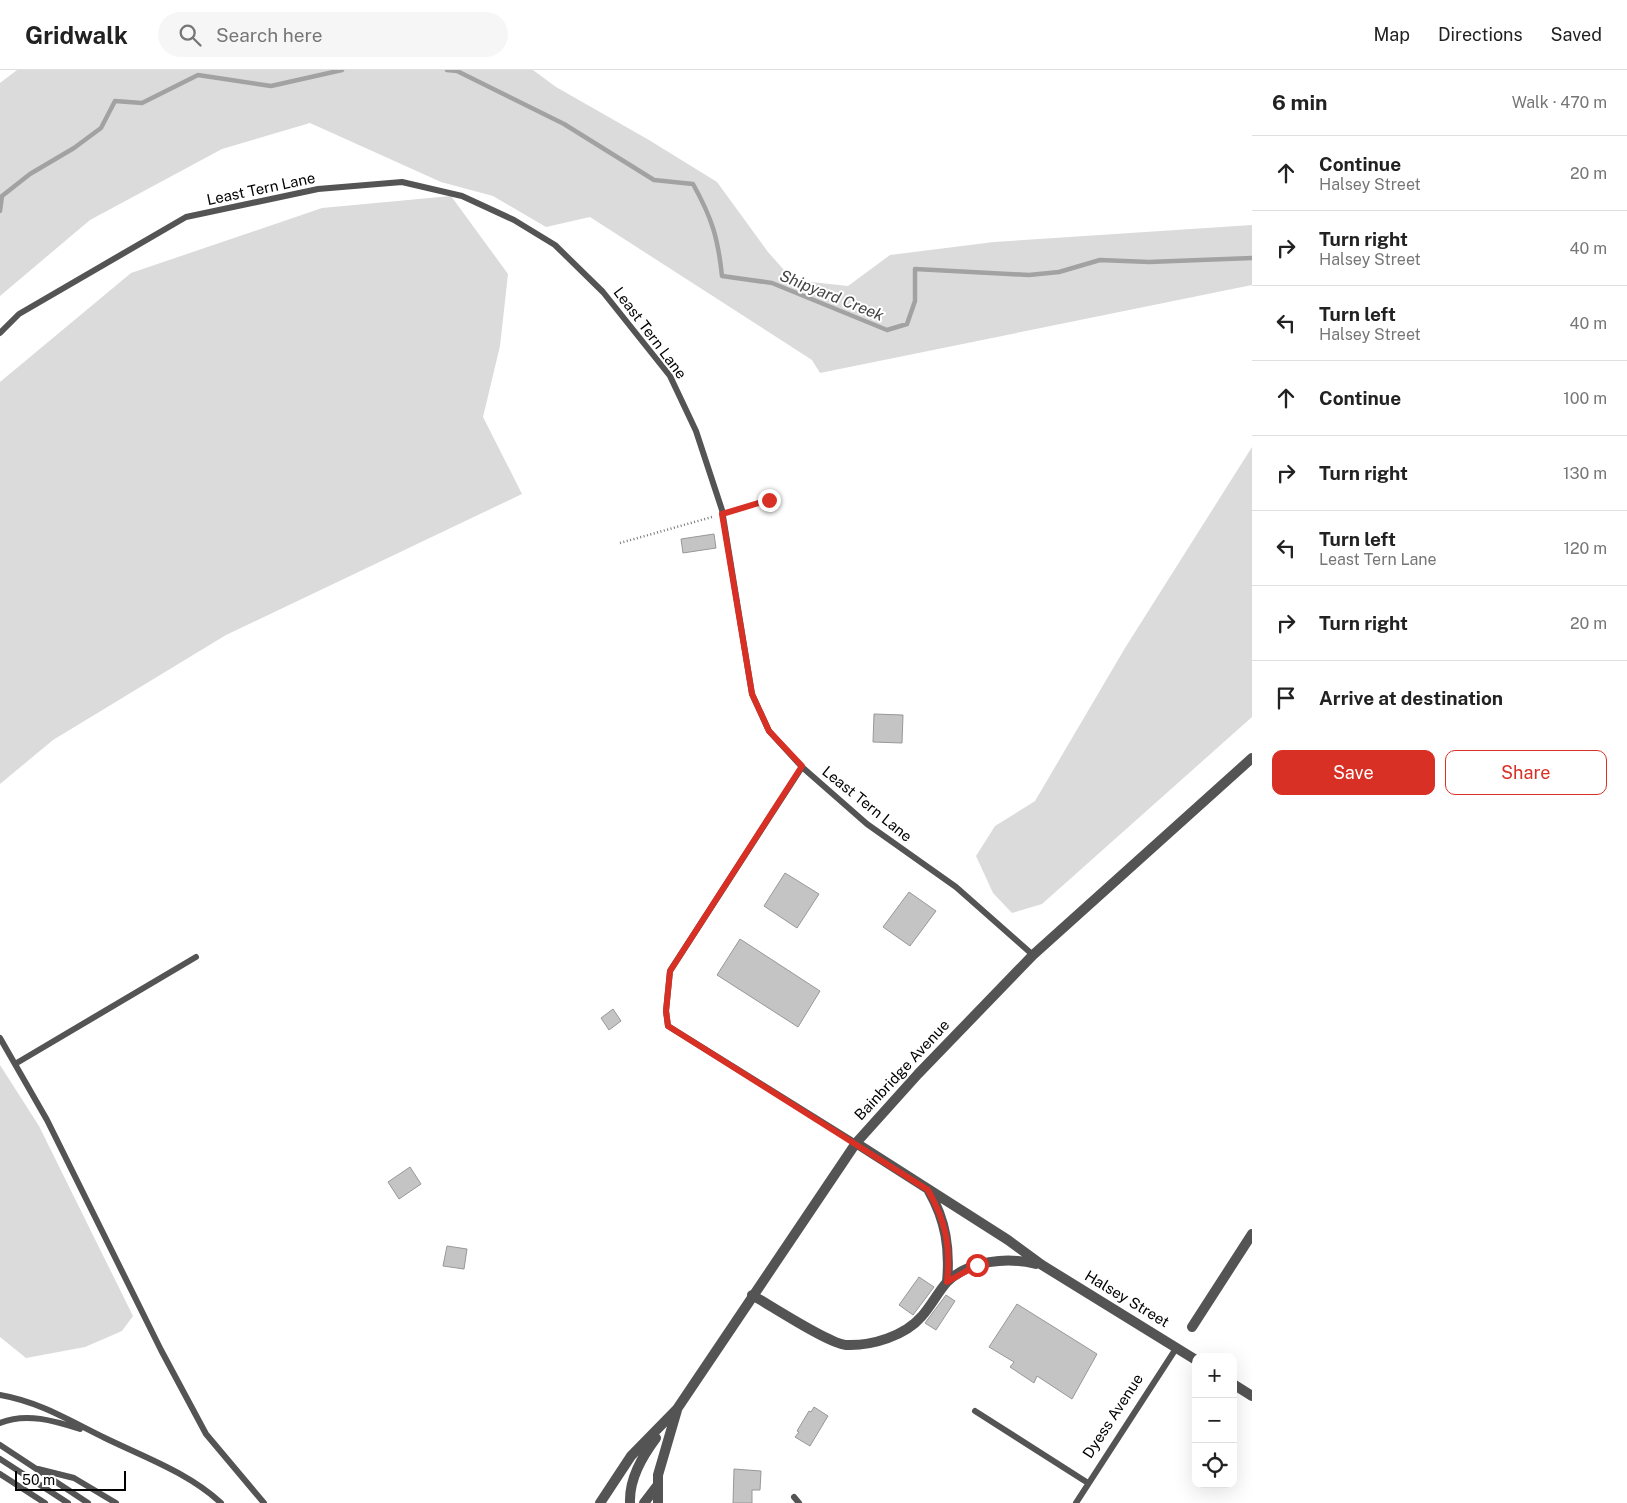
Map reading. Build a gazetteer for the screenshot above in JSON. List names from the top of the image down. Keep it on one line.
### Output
{"streets":{"street":["Bainbridge Avenue","Halsey Street"],"lane":["Least Tern Lane","Dyess Avenue"]},"crossings":[["Least Tern Lane","Bainbridge Avenue"],["Bainbridge Avenue","Halsey Street"],["Halsey Street","Dyess Avenue"]],"water":["Shipyard Creek"],"scale_bar":"50 m","page":{"header":"Gridwalk","search":"Search here","nav":["Map","Directions","Saved"],"heading":["6 min","Walk · 470 m"],"list":[["Continue","Halsey Street","20 m"],["Turn right","Halsey Street","40 m"],["Turn left","Halsey Street","40 m"],["Continue","100 m"],["Turn right","130 m"],["Turn left","Least Tern Lane","120 m"],["Turn right","20 m"],"Arrive at destination"],"buttons":["Save","Share"],"map_buttons":["+","−"],"scale":"50 m"}}
